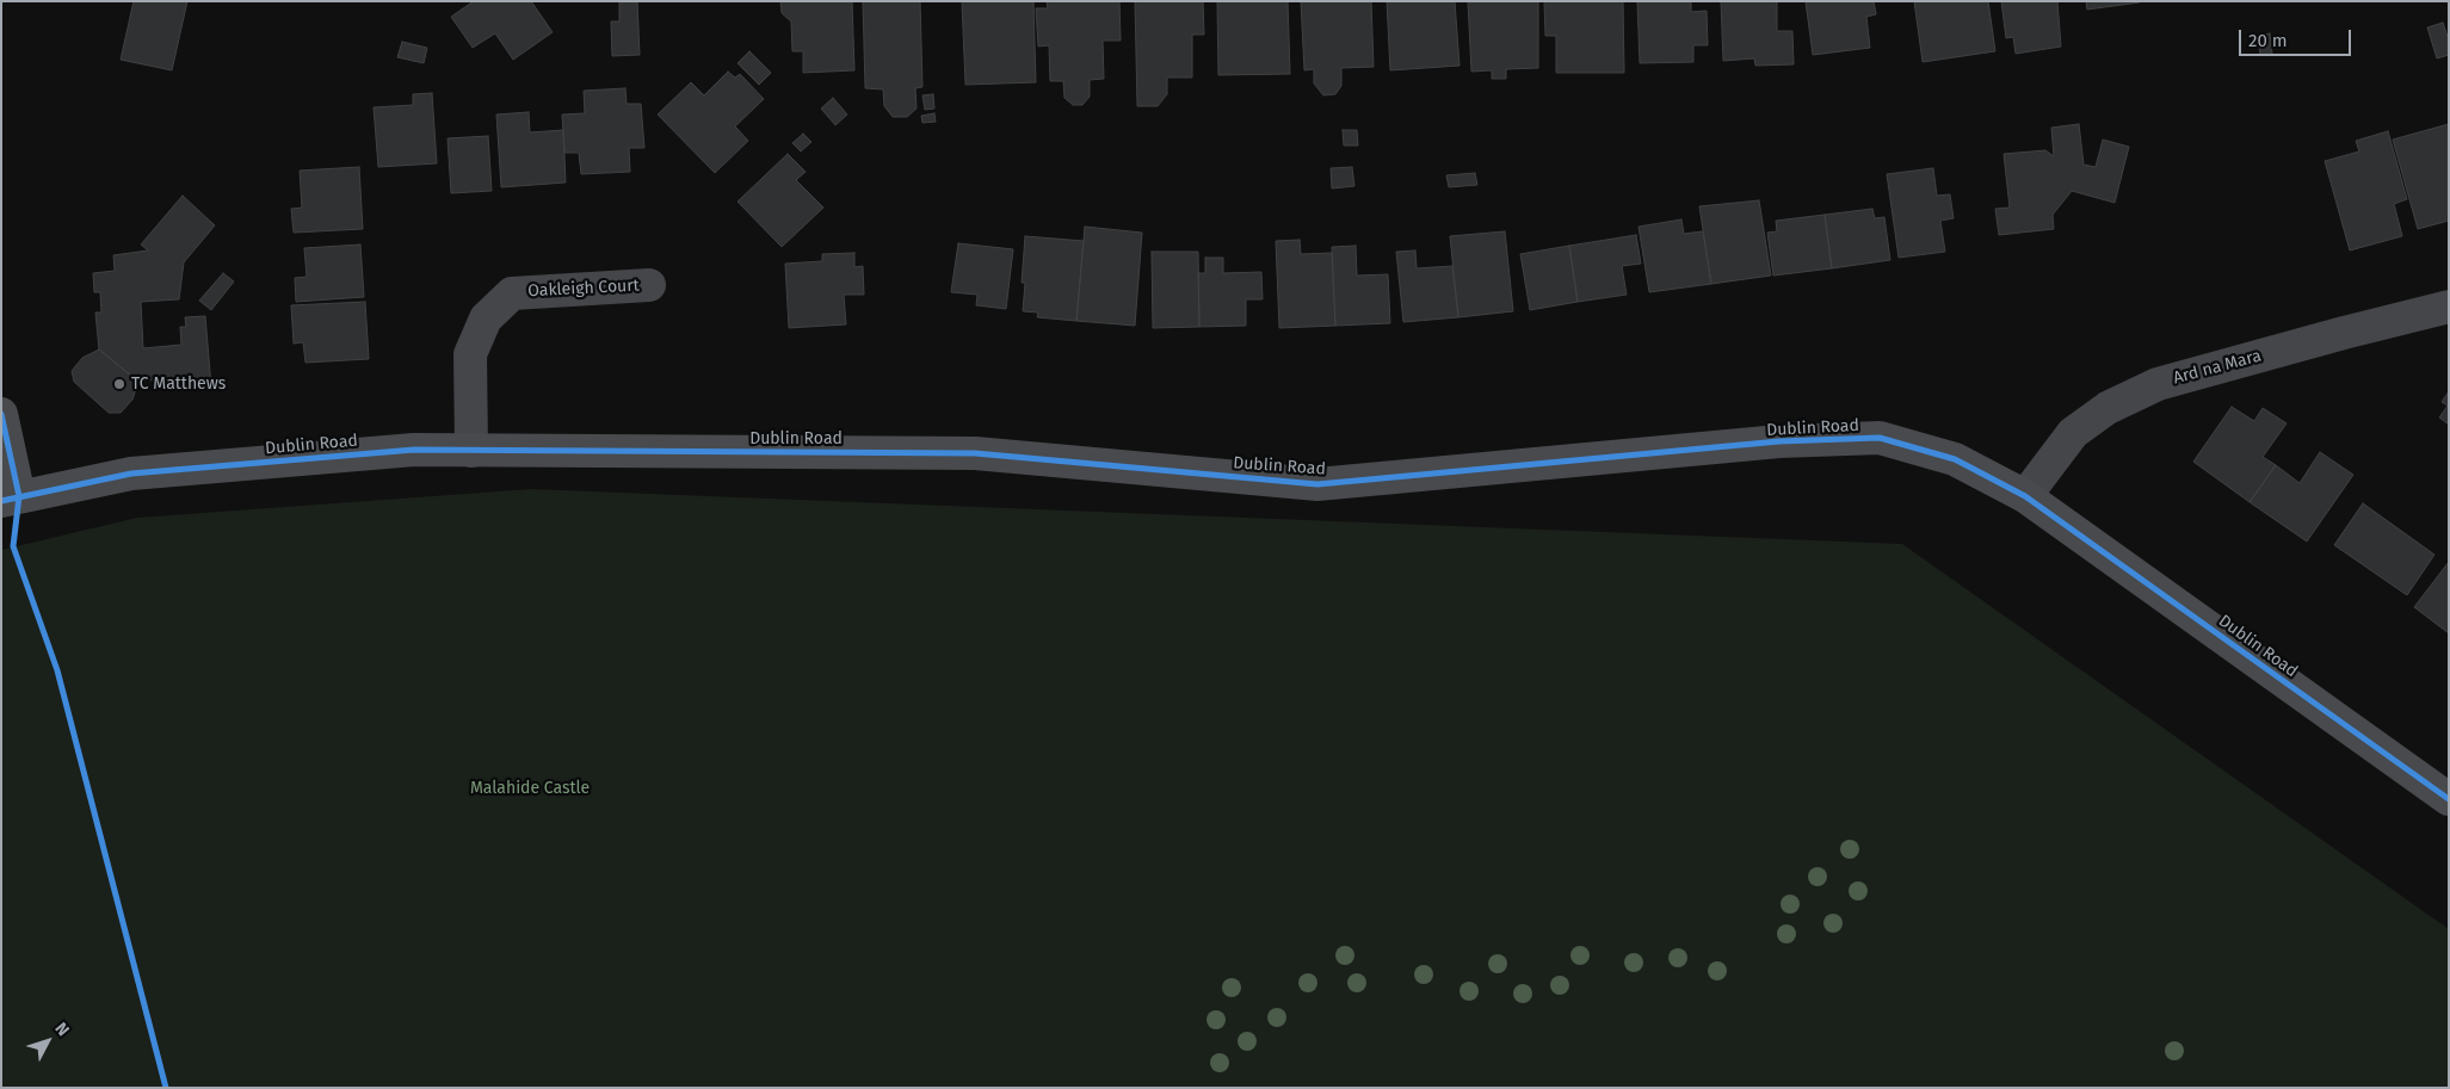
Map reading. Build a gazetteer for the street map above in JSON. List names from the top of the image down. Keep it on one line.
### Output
{"streets":{"main road":["Dublin Road"],"street":["Oakleigh Court","Ard na Mara"]},"crossings":[["Oakleigh Court","Dublin Road"],["Ard na Mara","Dublin Road"]],"parks":["Malahide Castle"],"places":["TC Matthews"],"scale_bar":"20 m","north":"top right"}
